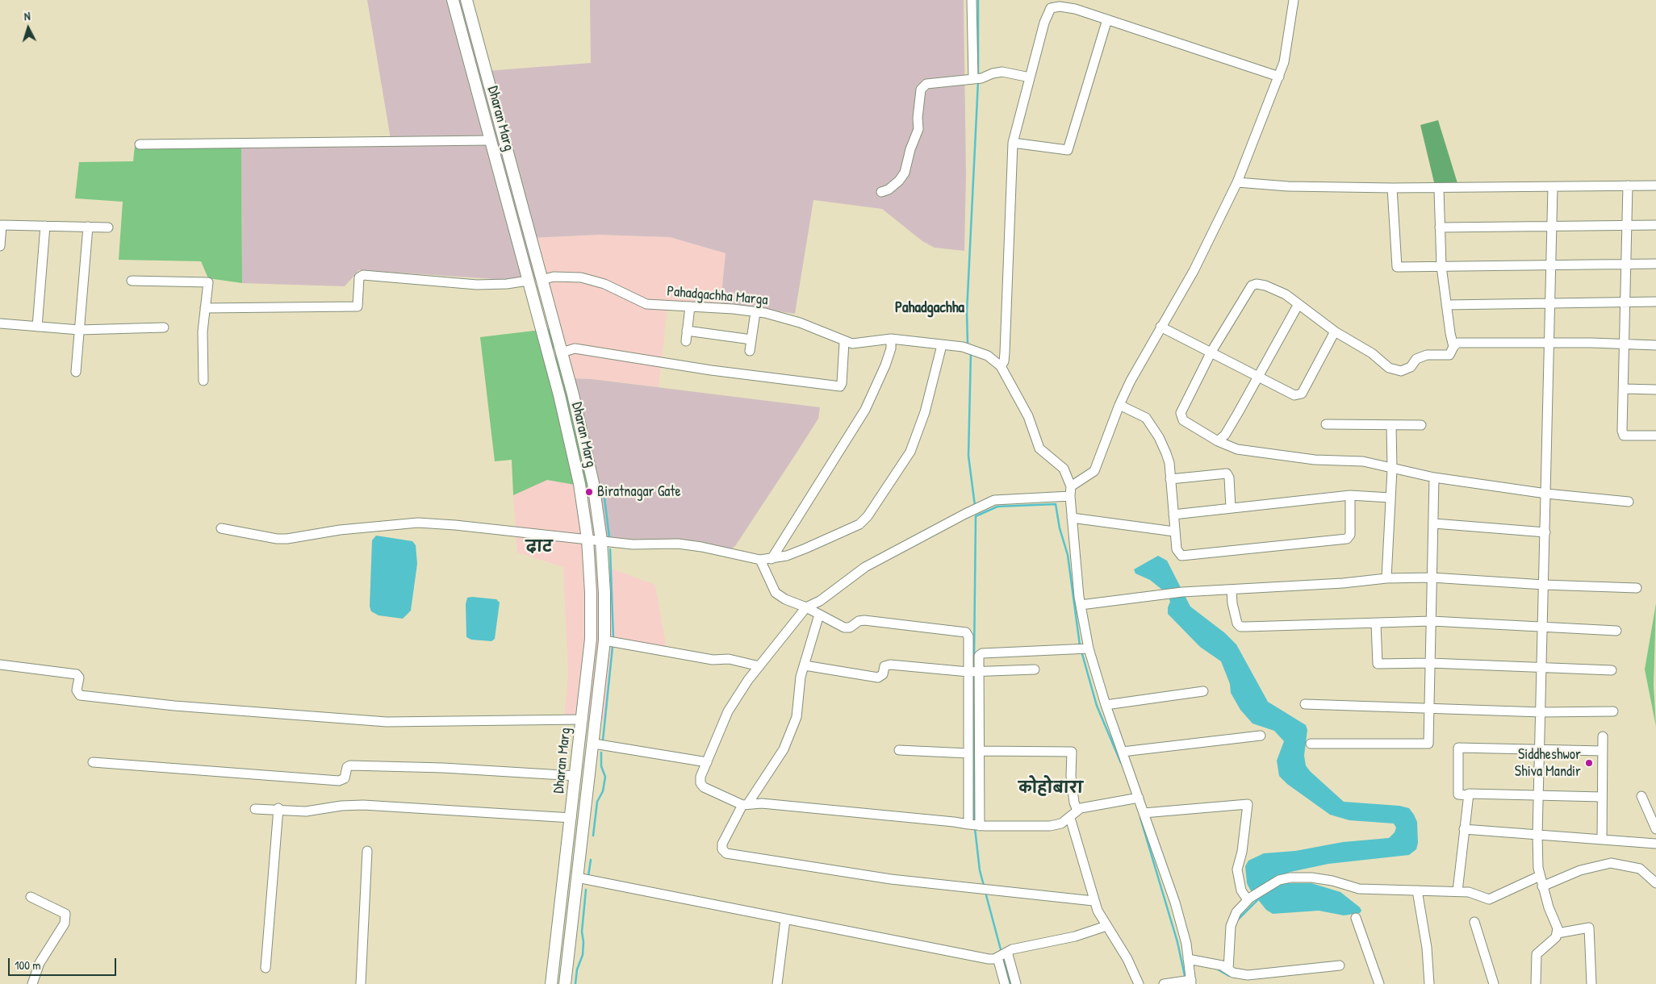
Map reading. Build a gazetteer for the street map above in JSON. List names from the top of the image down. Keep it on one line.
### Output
{"streets":{"main road":["Dharan Marg"],"street":["Pahadgachha Marga"]},"crossings":[["Dharan Marg","Pahadgachha Marga"]],"districts":["Pahadgachha","ढाट","कोहोबारा"],"places":["Biratnagar Gate","Siddheshwor Shiva Mandir"],"scale_bar":"100 m","north":"top"}
